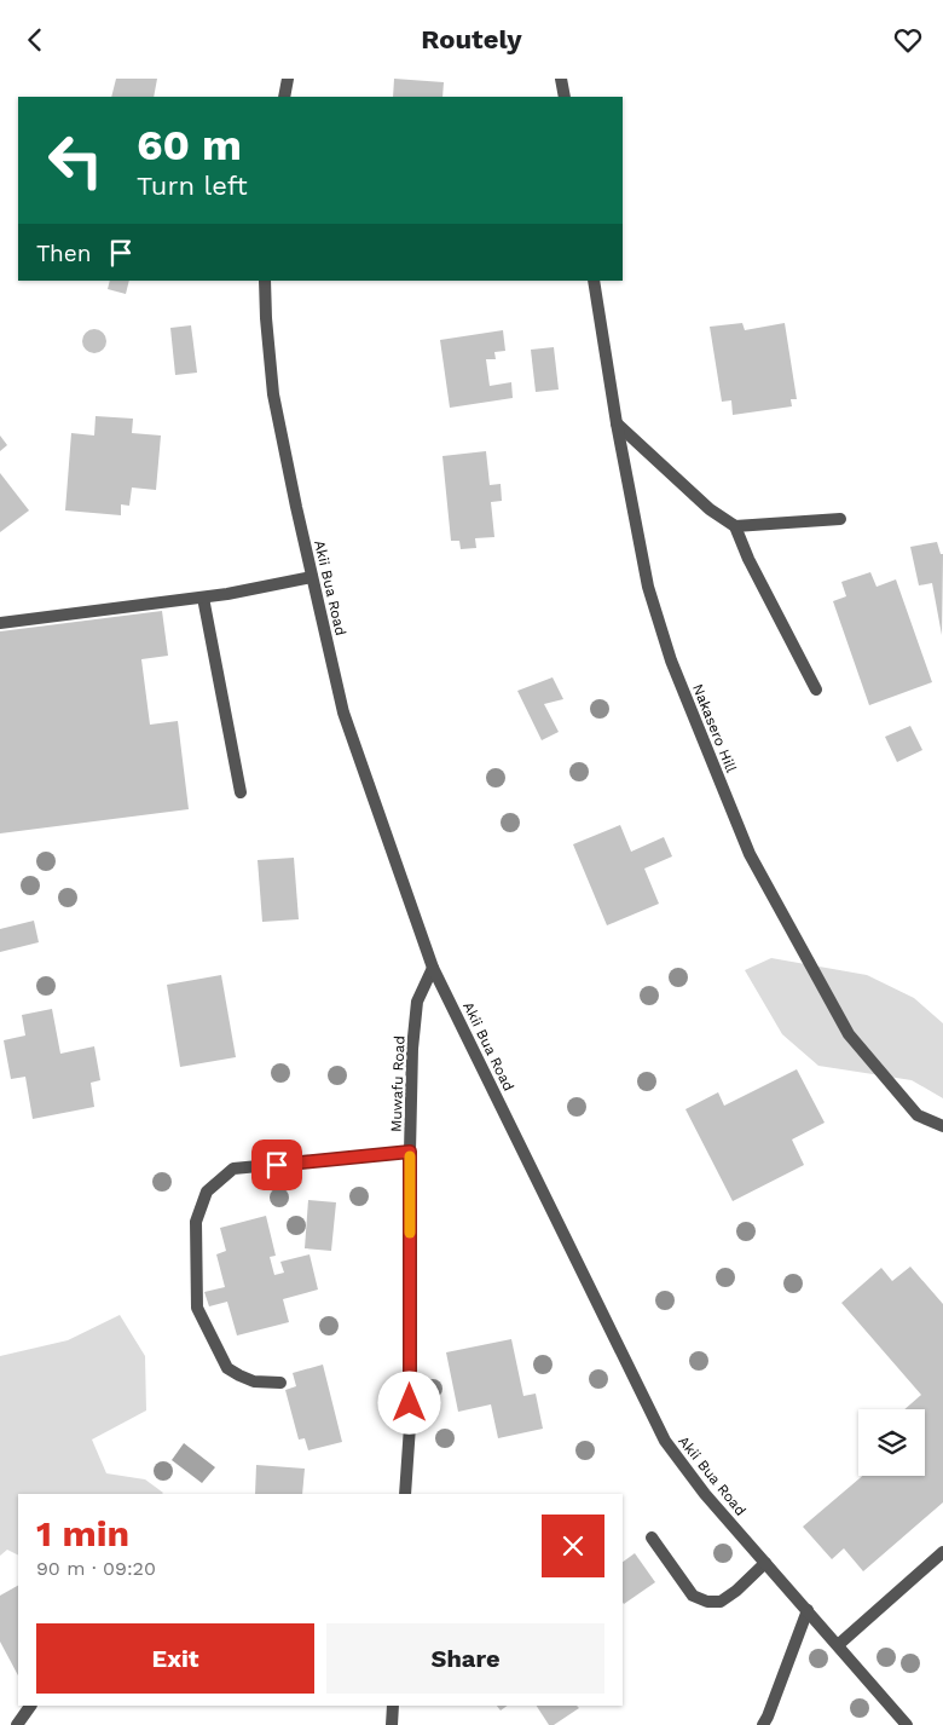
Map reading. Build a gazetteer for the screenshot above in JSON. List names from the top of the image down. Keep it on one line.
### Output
{"streets":{"street":["Akii Bua Road","Nakasero Hill","Muwafu Road"]},"crossings":[["Akii Bua Road","Muwafu Road"]],"page":{"header":"Routely","turn":["60 m","Turn left"],"then":"Then","heading":["1 min","90 m · 09:20"],"buttons":["Exit","Share"]}}
